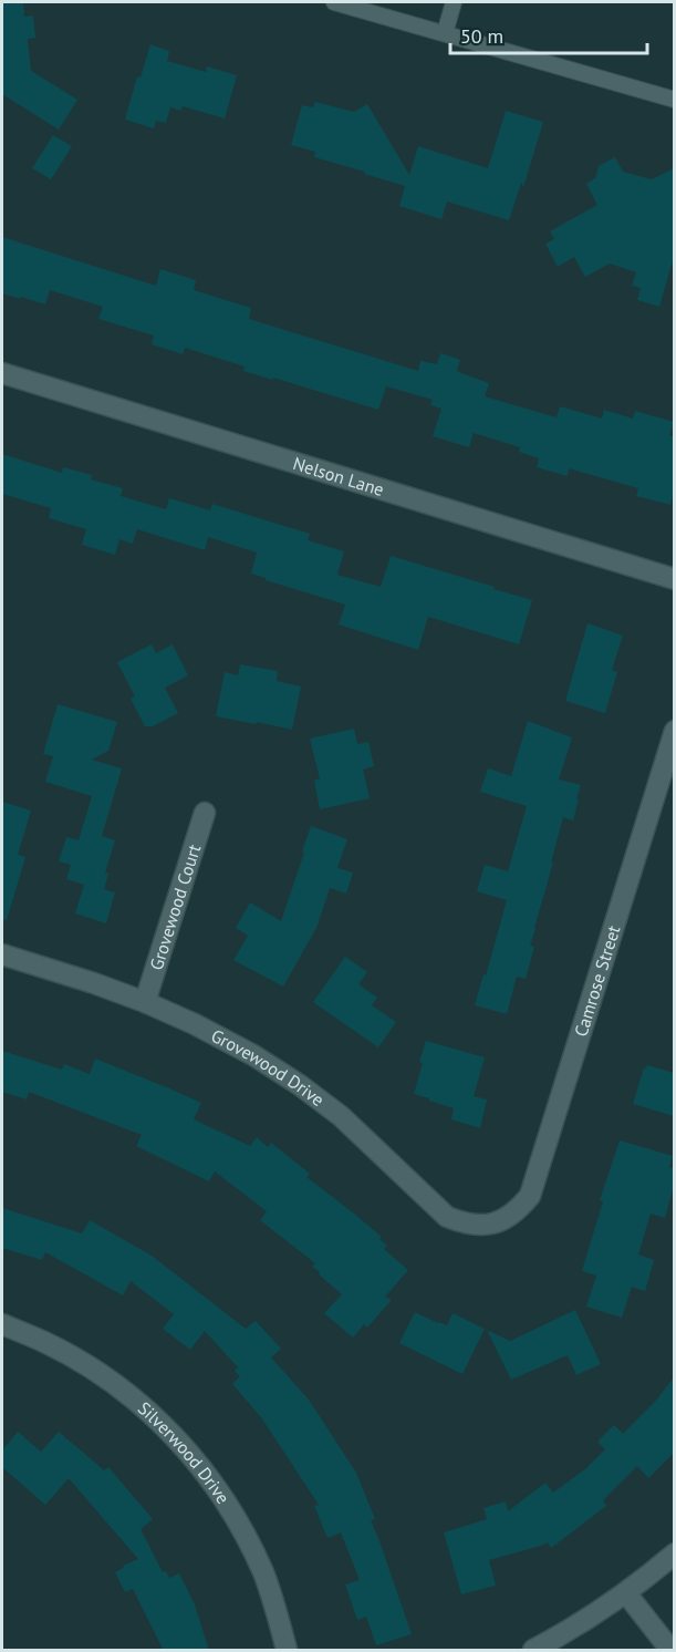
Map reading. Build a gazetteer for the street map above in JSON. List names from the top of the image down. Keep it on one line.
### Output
{"streets":{"street":["Nelson Lane","Grovewood Court","Camrose Street","Grovewood Drive","Silverwood Drive"]},"crossings":[["Grovewood Court","Grovewood Drive"],["Camrose Street","Grovewood Drive"]],"scale_bar":"50 m"}
